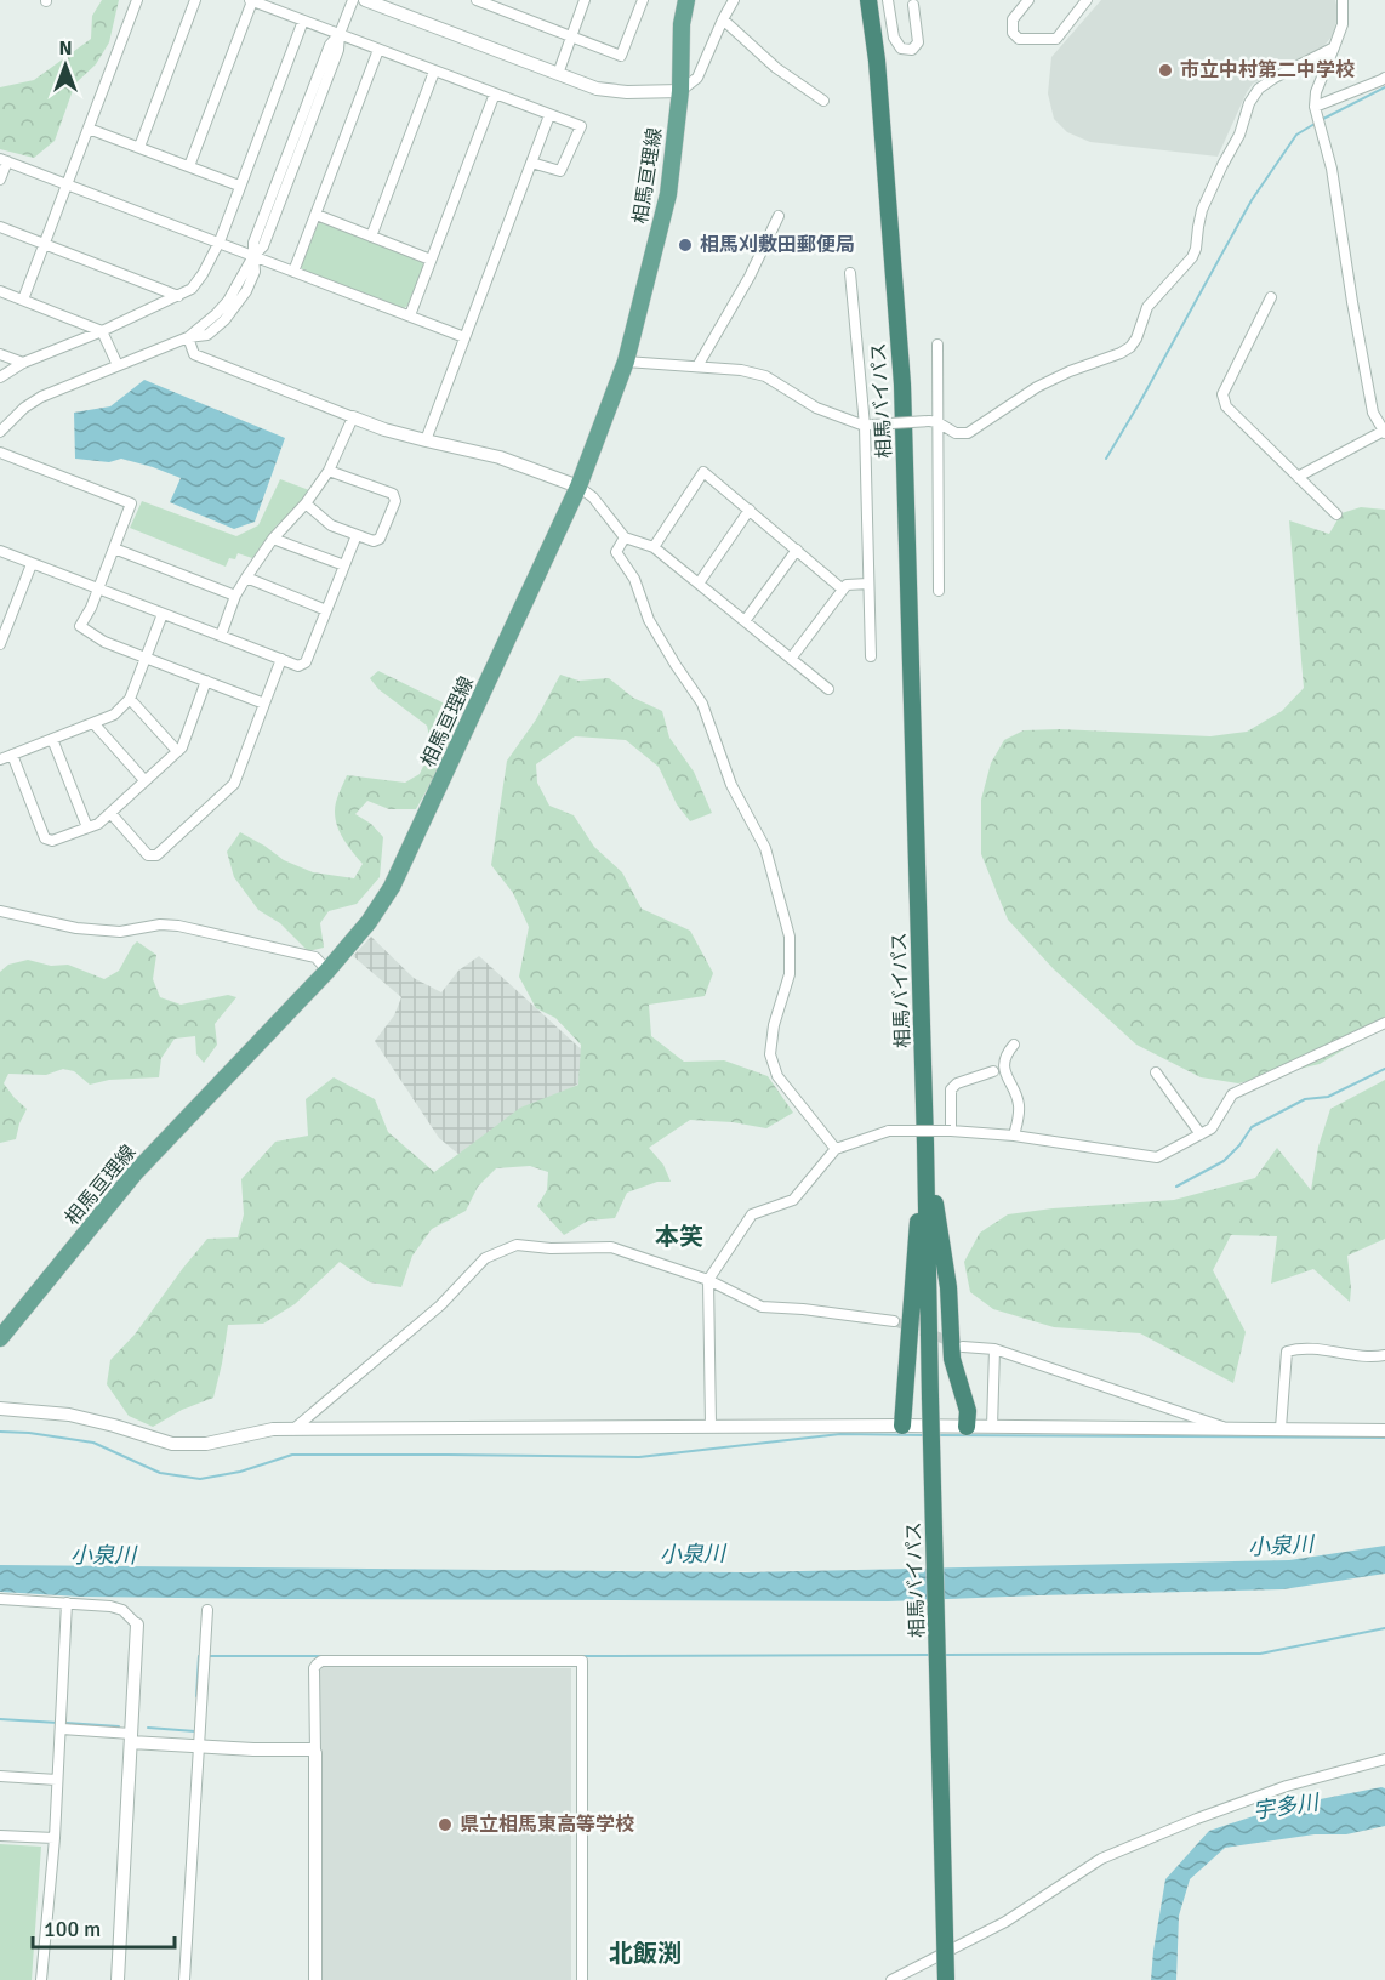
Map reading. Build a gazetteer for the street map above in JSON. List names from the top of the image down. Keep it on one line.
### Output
{"streets":{"highway":["相馬バイパス"],"main road":["相馬亘理線"]},"districts":["本笑","北飯渕"],"water":["小泉川","宇多川"],"places":["市立中村第二中学校","相馬刈敷田郵便局","県立相馬東高等学校"],"scale_bar":"100 m","north":"top"}
